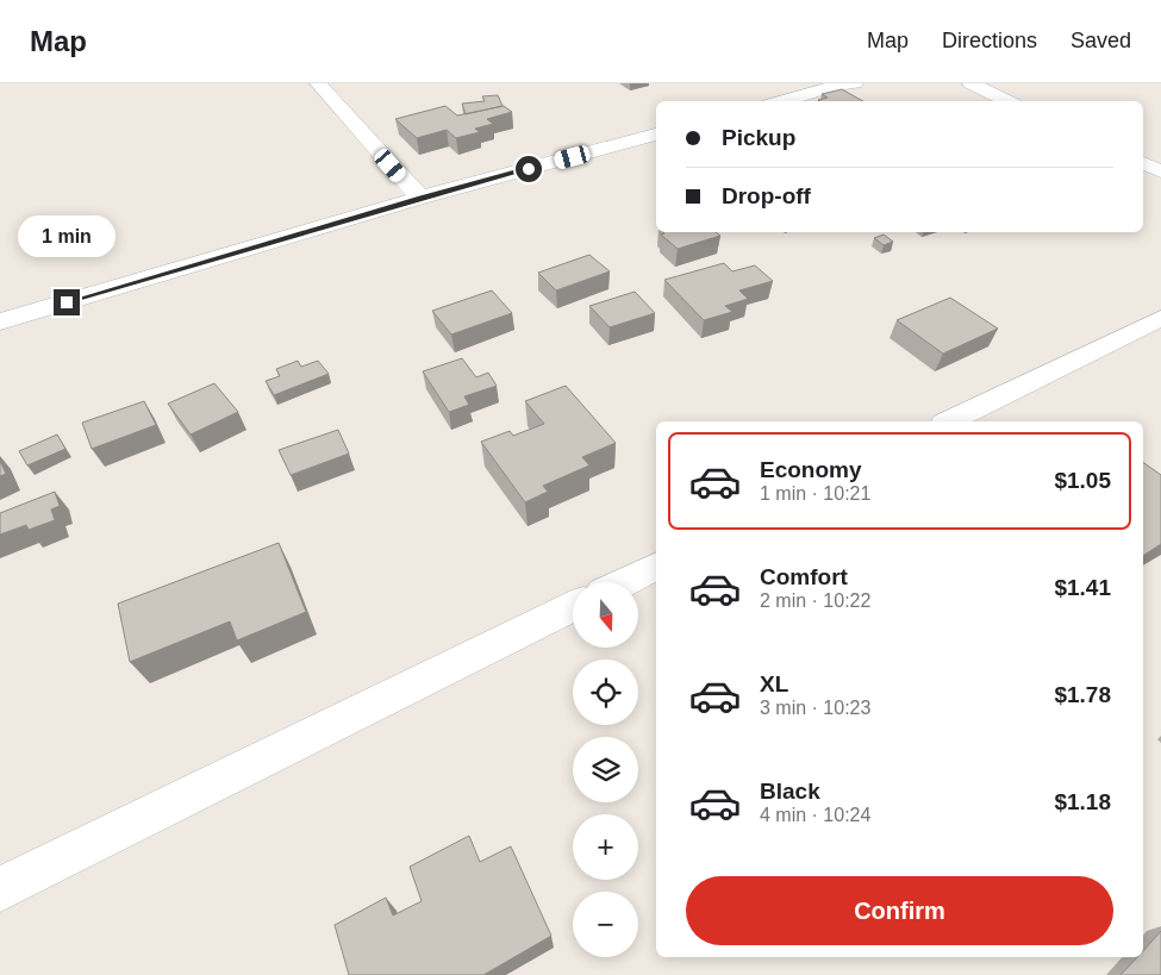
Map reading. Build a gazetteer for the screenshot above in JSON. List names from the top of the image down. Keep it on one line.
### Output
{"north":"bottom","page":{"header":"Map","nav":["Map","Directions","Saved"],"banner":["Pickup","Drop-off"],"bubble":"1 min","list":[{"name":"Economy","note":"1 min · 10:21","value":"$1.05"},{"name":"Comfort","note":"2 min · 10:22","value":"$1.41"},{"name":"XL","note":"3 min · 10:23","value":"$1.78"},{"name":"Black","note":"4 min · 10:24","value":"$1.18"}],"map_buttons":["+","−"],"buttons":"Confirm"}}
